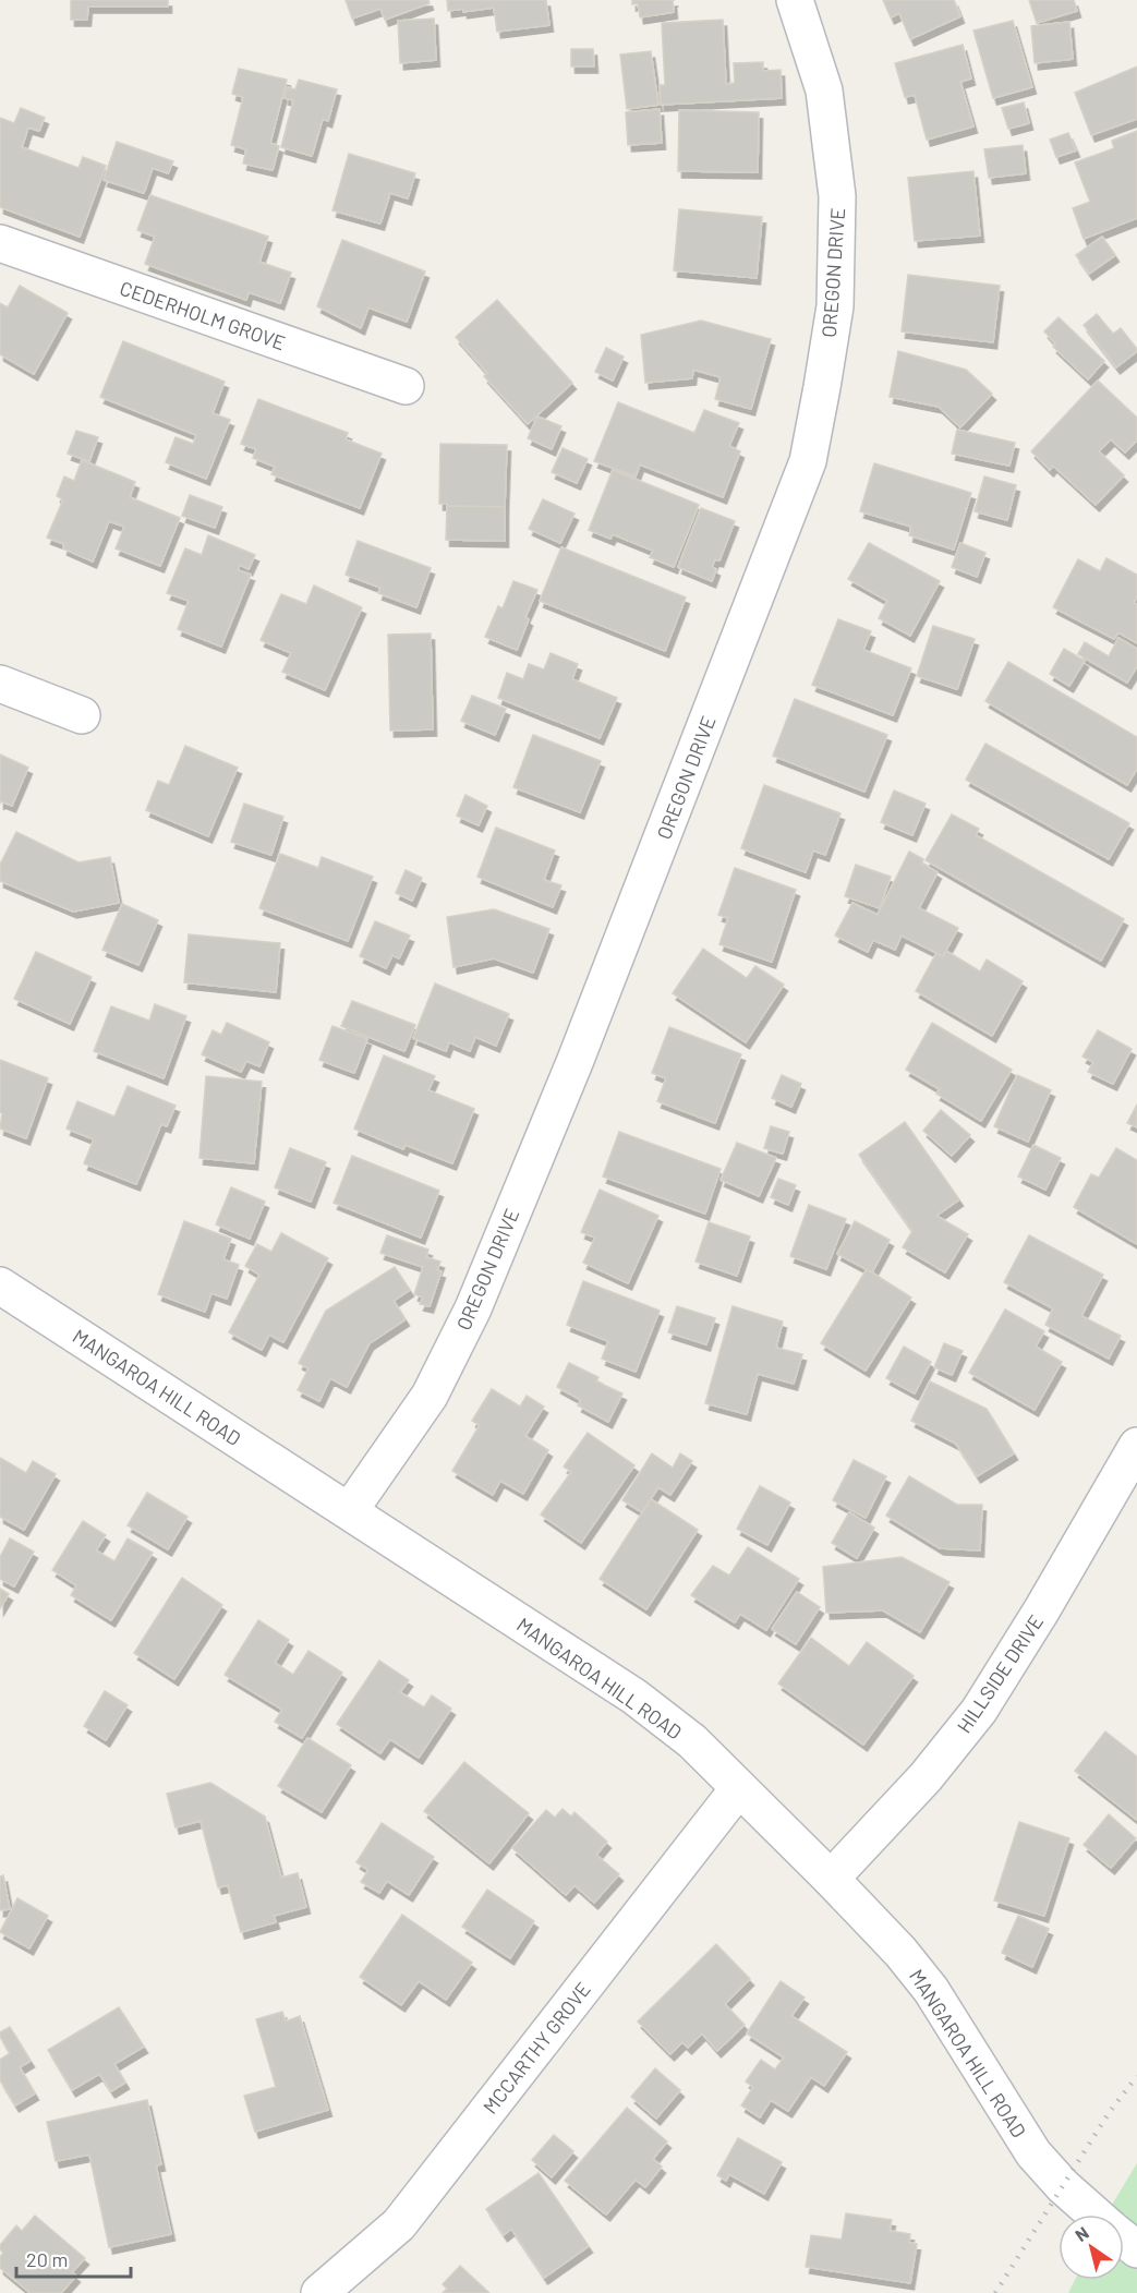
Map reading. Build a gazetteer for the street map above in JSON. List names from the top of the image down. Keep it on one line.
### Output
{"streets":{"street":["OREGON DRIVE","CEDERHOLM GROVE","MANGAROA HILL ROAD","HILLSIDE DRIVE","MCCARTHY GROVE"]},"crossings":[["OREGON DRIVE","MANGAROA HILL ROAD"],["MANGAROA HILL ROAD","HILLSIDE DRIVE"],["MANGAROA HILL ROAD","MCCARTHY GROVE"]],"scale_bar":"20 m","north":"top left"}
